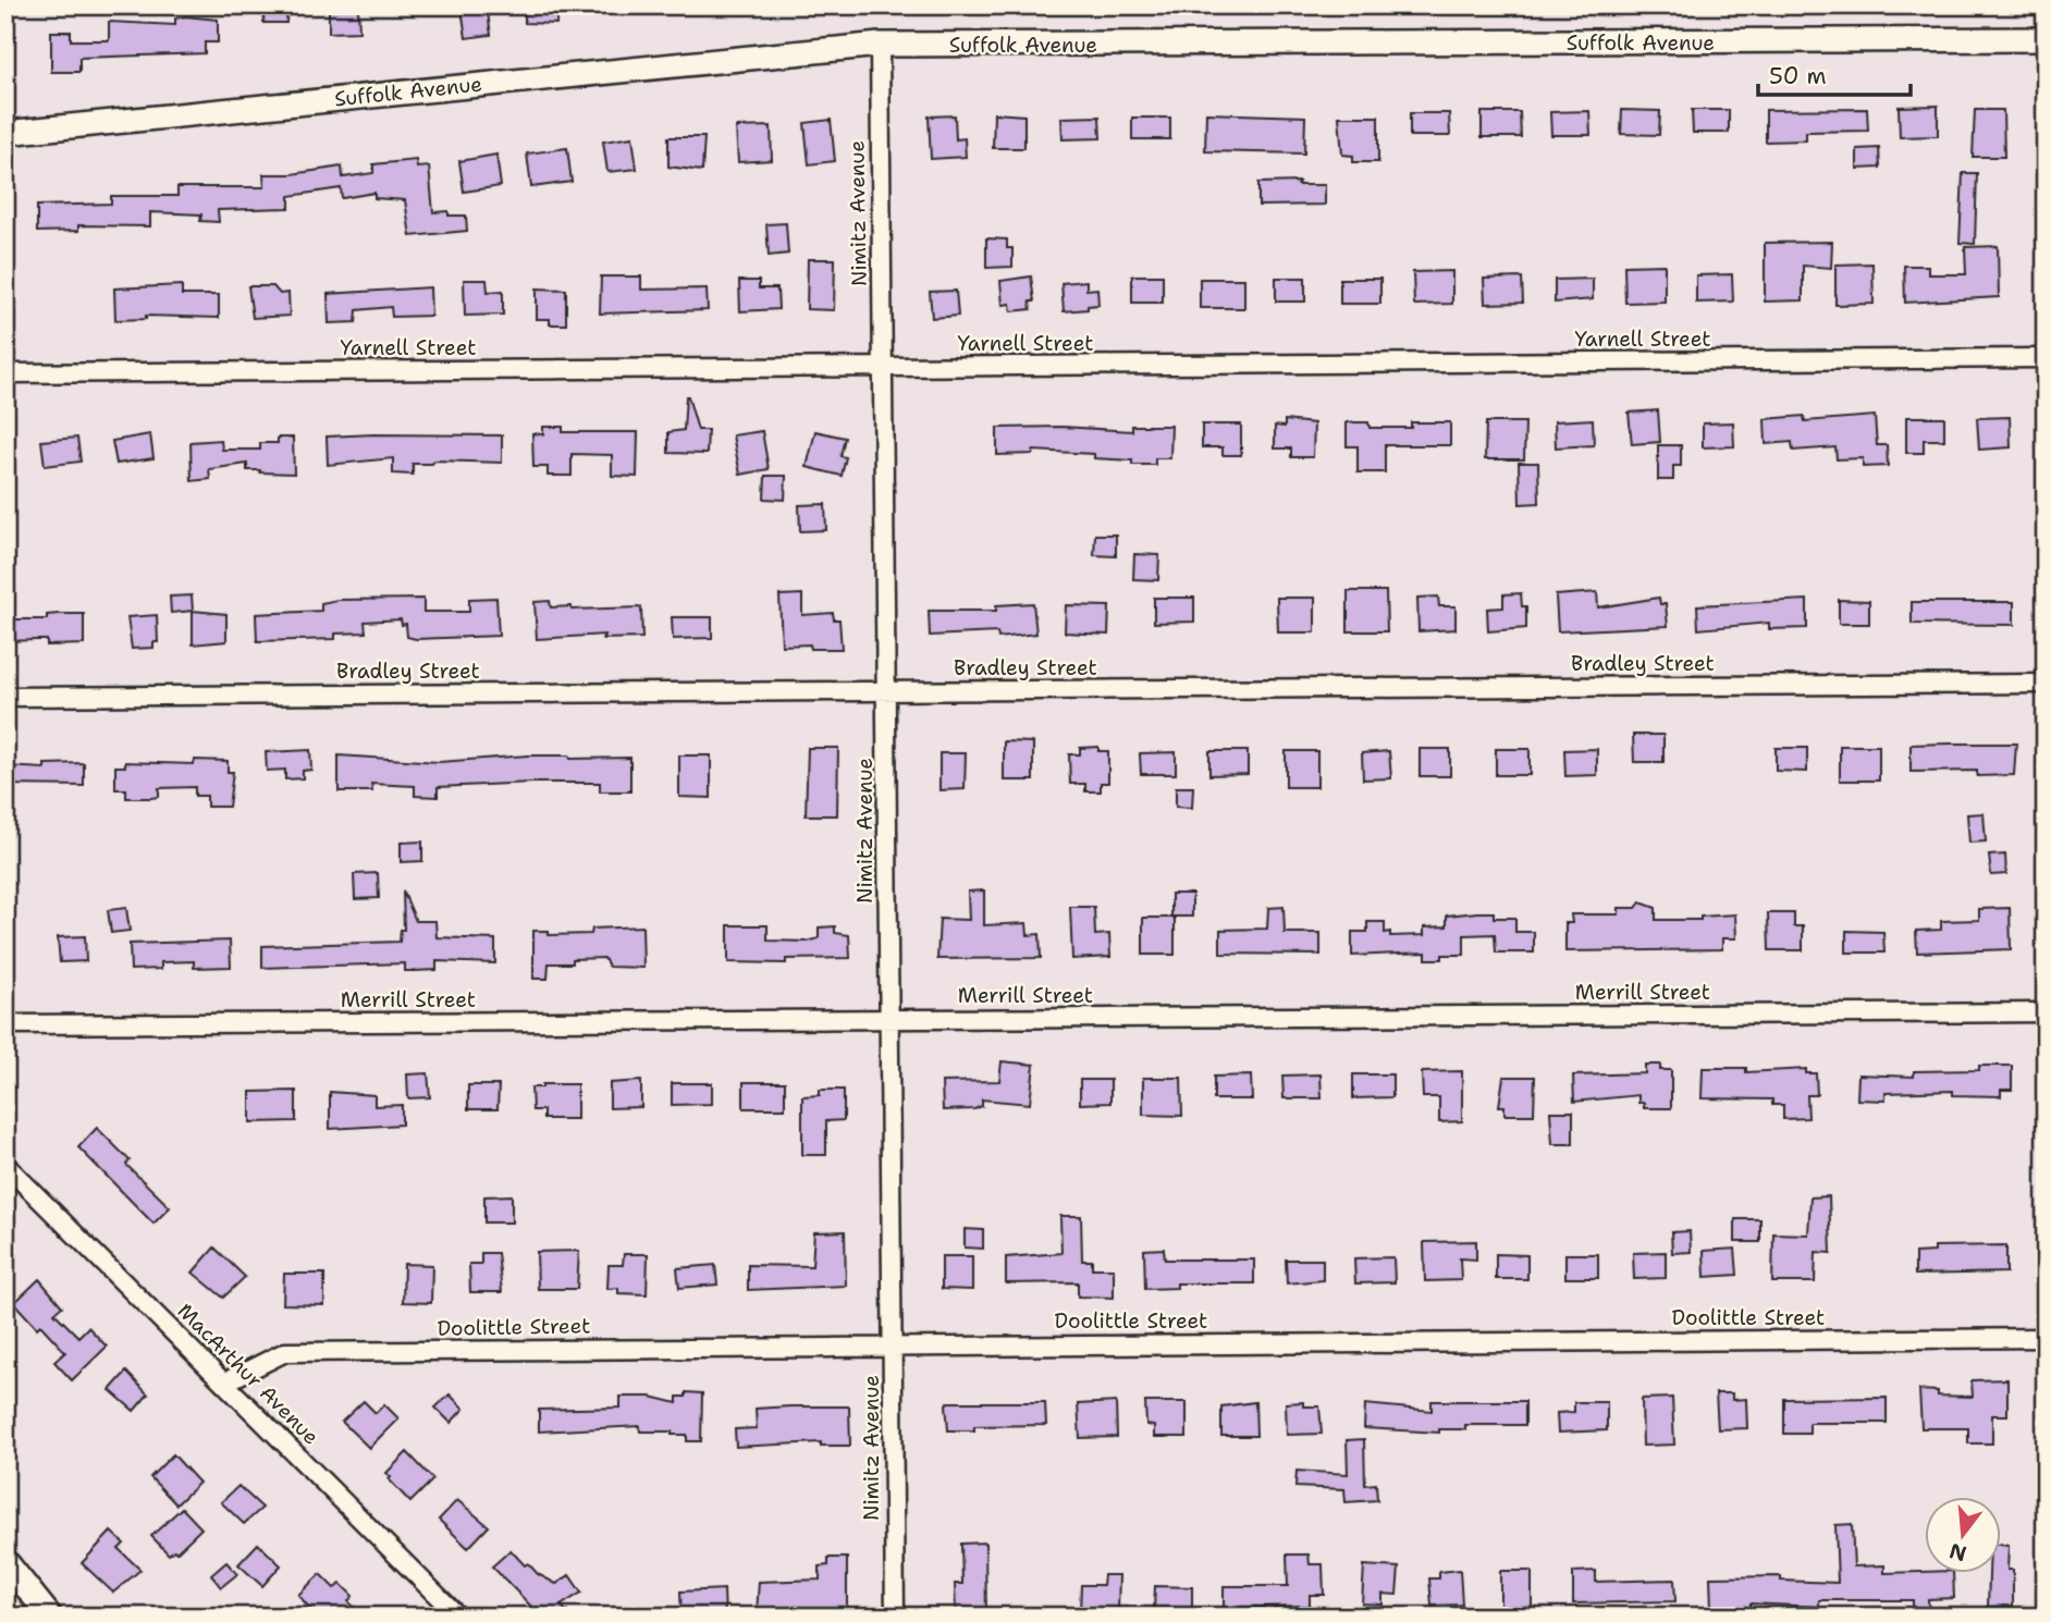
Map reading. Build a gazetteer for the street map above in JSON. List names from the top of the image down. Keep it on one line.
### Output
{"streets":{"street":["Suffolk Avenue","Nimitz Avenue","Yarnell Street","Bradley Street","Merrill Street","Doolittle Street","MacArthur Avenue"]},"crossings":[["Suffolk Avenue","Nimitz Avenue"],["Nimitz Avenue","Yarnell Street"],["Nimitz Avenue","Bradley Street"],["Nimitz Avenue","Merrill Street"],["Nimitz Avenue","Doolittle Street"],["Doolittle Street","MacArthur Avenue"]],"scale_bar":"50 m","north":"bottom"}
